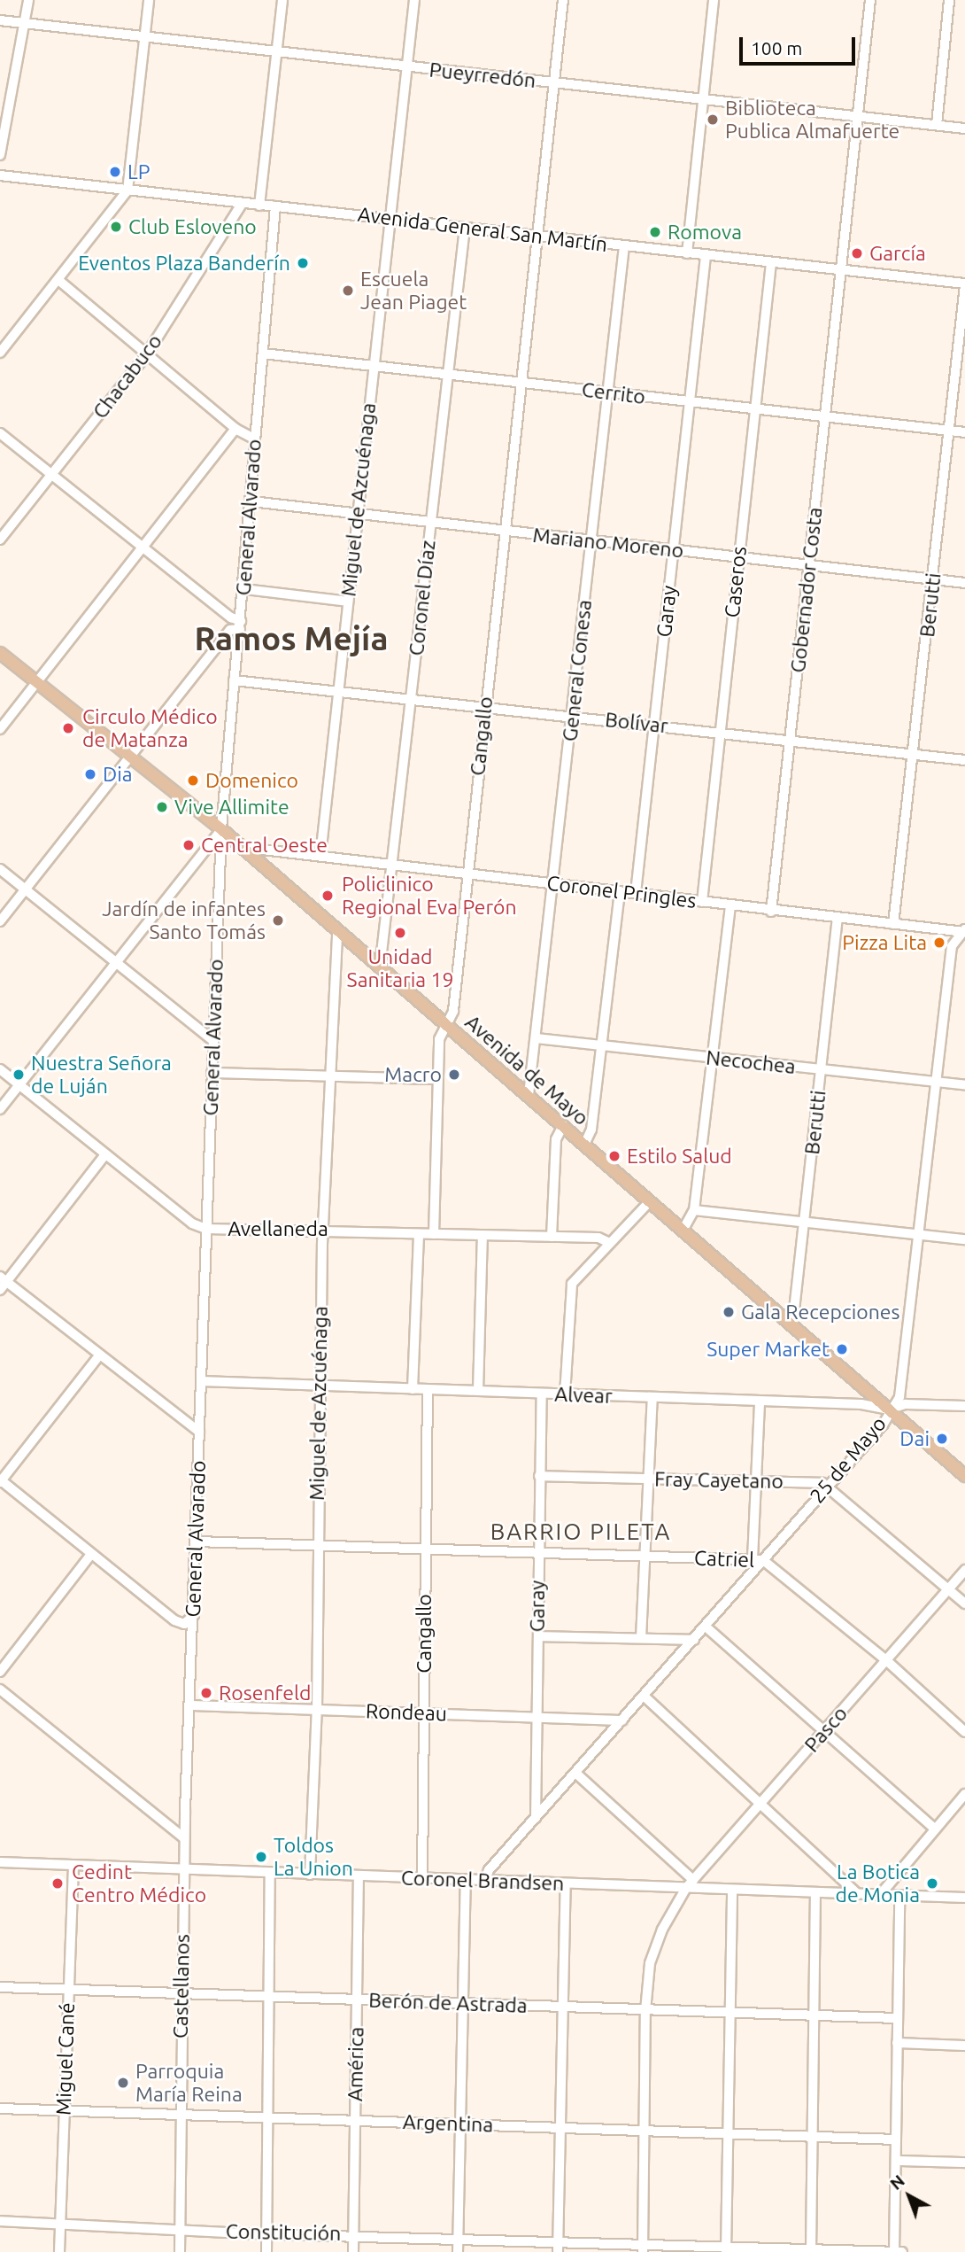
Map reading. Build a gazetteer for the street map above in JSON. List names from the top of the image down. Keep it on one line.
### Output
{"streets":{"main road":["Avenida de Mayo"],"street":["Pueyrredón","Avenida General San Martín","Chacabuco","Cerrito","Miguel de Azcuénaga","General Alvarado","Mariano Moreno","Caseros","Gobernador Costa","Coronel Díaz","Berutti","Garay","General Conesa","Bolívar","Cangallo","Coronel Pringles","Necochea","Avellaneda","Alvear","25 de Mayo","Fray Cayetano","Catriel","Rondeau","Pasco","Coronel Brandsen","Castellanos","Berón de Astrada","Miguel Cané","América","Argentina","Constitución"]},"crossings":[["Pueyrredón","Miguel de Azcuénaga"],["Pueyrredón","Gobernador Costa"],["Pueyrredón","Cangallo"],["Avenida General San Martín","Chacabuco"],["Avenida General San Martín","Miguel de Azcuénaga"],["Avenida General San Martín","General Alvarado"],["Avenida General San Martín","Caseros"],["Avenida General San Martín","Gobernador Costa"],["Avenida General San Martín","Coronel Díaz"],["Avenida General San Martín","Berutti"],["Avenida General San Martín","Garay"],["Avenida General San Martín","General Conesa"],["Avenida General San Martín","Cangallo"],["Cerrito","Miguel de Azcuénaga"],["Cerrito","General Alvarado"],["Cerrito","Caseros"],["Cerrito","Gobernador Costa"],["Cerrito","Coronel Díaz"],["Cerrito","Berutti"],["Cerrito","Garay"],["Cerrito","General Conesa"],["Cerrito","Cangallo"],["Miguel de Azcuénaga","Mariano Moreno"],["Miguel de Azcuénaga","Bolívar"],["Miguel de Azcuénaga","Coronel Pringles"],["Miguel de Azcuénaga","Avenida de Mayo"],["Miguel de Azcuénaga","Avellaneda"],["Miguel de Azcuénaga","Alvear"],["Miguel de Azcuénaga","Catriel"],["Miguel de Azcuénaga","Rondeau"],["Miguel de Azcuénaga","Coronel Brandsen"],["General Alvarado","Mariano Moreno"],["General Alvarado","Bolívar"],["General Alvarado","Avenida de Mayo"],["General Alvarado","Avellaneda"],["General Alvarado","Alvear"],["General Alvarado","Catriel"],["General Alvarado","Rondeau"],["General Alvarado","Coronel Brandsen"],["General Alvarado","Castellanos"],["Mariano Moreno","Caseros"],["Mariano Moreno","Gobernador Costa"],["Mariano Moreno","Coronel Díaz"],["Mariano Moreno","Berutti"],["Mariano Moreno","Garay"],["Mariano Moreno","General Conesa"],["Mariano Moreno","Cangallo"],["Caseros","Bolívar"],["Caseros","Coronel Pringles"],["Gobernador Costa","Bolívar"],["Gobernador Costa","Coronel Pringles"],["Coronel Díaz","Bolívar"],["Coronel Díaz","Coronel Pringles"],["Coronel Díaz","Avenida de Mayo"],["Berutti","Bolívar"],["Berutti","Coronel Pringles"],["Berutti","Necochea"],["Berutti","Avenida de Mayo"],["Garay","Bolívar"],["Garay","Coronel Pringles"],["Garay","Alvear"],["Garay","25 de Mayo"],["Garay","Fray Cayetano"],["Garay","Catriel"],["Garay","Rondeau"],["General Conesa","Bolívar"],["General Conesa","Coronel Pringles"],["General Conesa","Necochea"],["General Conesa","Avenida de Mayo"],["Bolívar","Cangallo"],["Cangallo","Coronel Pringles"],["Cangallo","Avenida de Mayo"],["Cangallo","Avellaneda"],["Cangallo","Alvear"],["Cangallo","Catriel"],["Cangallo","Rondeau"],["Cangallo","Coronel Brandsen"],["Coronel Pringles","Avenida de Mayo"],["Coronel Pringles","25 de Mayo"],["Necochea","25 de Mayo"],["Avenida de Mayo","Alvear"],["Avenida de Mayo","25 de Mayo"],["Alvear","25 de Mayo"],["25 de Mayo","Fray Cayetano"],["25 de Mayo","Catriel"],["25 de Mayo","Rondeau"],["25 de Mayo","Coronel Brandsen"],["Catriel","Pasco"],["Pasco","Coronel Brandsen"],["Pasco","Berón de Astrada"],["Pasco","Argentina"],["Pasco","Constitución"],["Coronel Brandsen","Castellanos"],["Coronel Brandsen","Miguel Cané"],["Coronel Brandsen","América"],["Castellanos","Berón de Astrada"],["Castellanos","Argentina"],["Castellanos","Constitución"],["Berón de Astrada","Miguel Cané"],["Berón de Astrada","América"],["Miguel Cané","Argentina"],["Miguel Cané","Constitución"],["América","Argentina"],["América","Constitución"]],"districts":["Ramos Mejía","BARRIO PILETA"],"places":["Biblioteca Publica Almafuerte","LP","Club Esloveno","Romova","García","Eventos Plaza Banderín","Escuela Jean Piaget","Circulo Médico de Matanza","Dia","Domenico","Vive Allimite","Central Oeste","Policlinico Regional Eva Perón","Jardín de infantes Santo Tomás","Unidad Sanitaria 19","Pizza Lita","Nuestra Señora de Luján","Macro","Estilo Salud","Gala Recepciones","Super Market","Dai","Rosenfeld","Toldos La Union","Cedint Centro Médico","La Botica de Monia","Parroquia María Reina"],"scale_bar":"100 m","north":"top left"}
